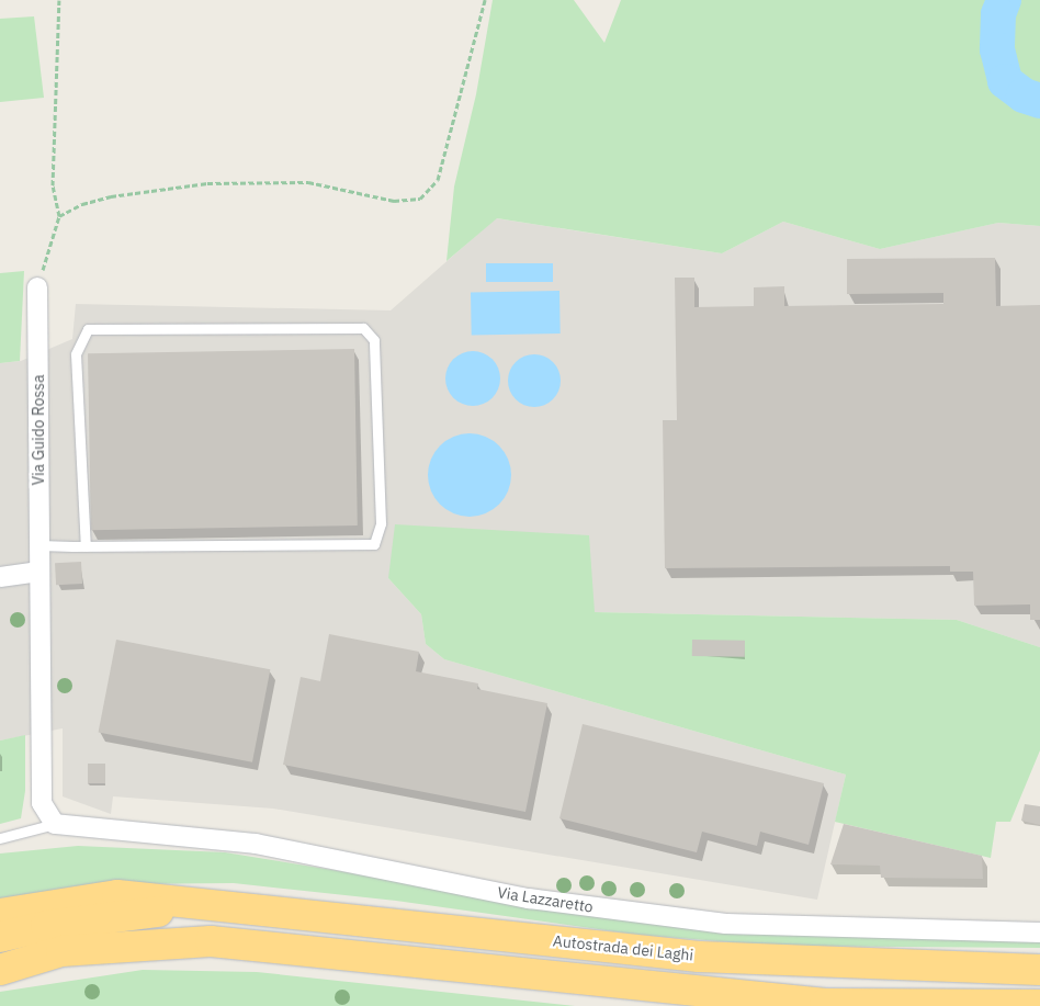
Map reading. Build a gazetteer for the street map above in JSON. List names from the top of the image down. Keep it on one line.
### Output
{"streets":{"highway":["Autostrada dei Laghi"],"street":["Via Guido Rossa","Via Lazzaretto"]},"crossings":[["Via Guido Rossa","Via Lazzaretto"]]}
